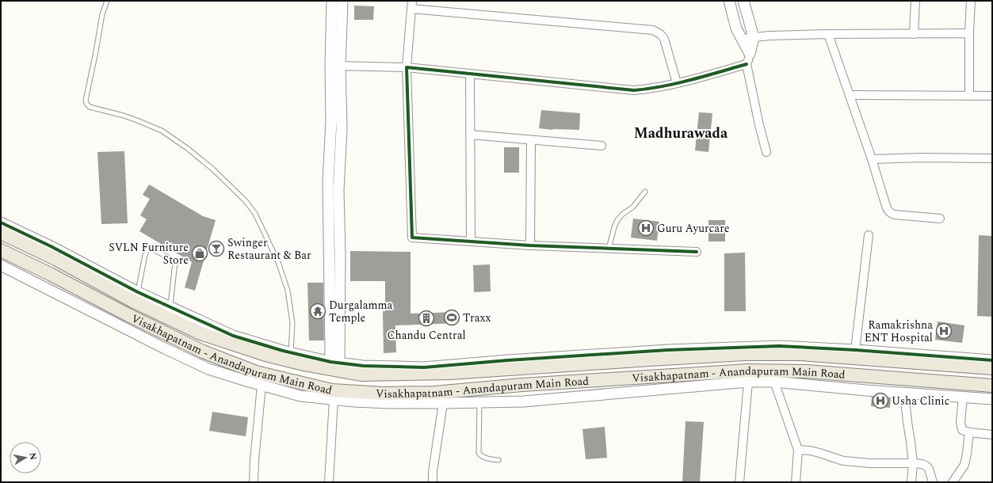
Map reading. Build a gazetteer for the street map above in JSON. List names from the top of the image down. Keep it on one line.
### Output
{"streets":{"main road":["Visakhapatnam - Anandapuram Main Road"]},"districts":["Madhurawada"],"places":{"hospital":["Guru Ayurcare","Ramakrishna ENT Hospital","Usha Clinic"],"bar":["Swinger Restaurant & Bar"],"shop":["SVLN Furniture Store"],"temple":["Durgalamma Temple"],"sports":["Traxx"],"building":["Chandu Central"]},"north":"right"}
